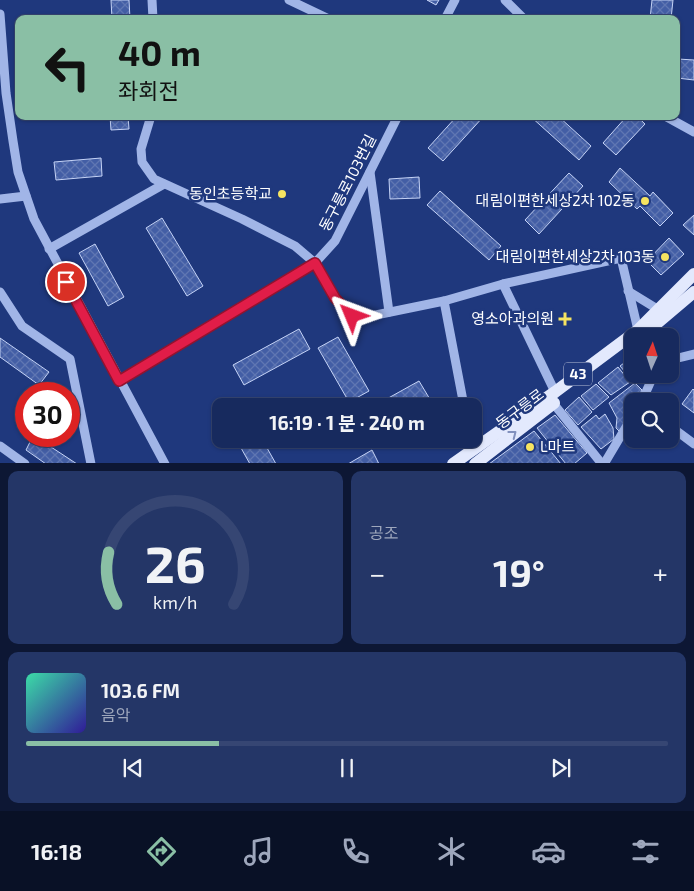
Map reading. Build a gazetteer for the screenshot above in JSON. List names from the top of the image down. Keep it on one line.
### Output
{"streets":{"main road":["43","동구릉로"],"street":["동구릉로103번길"]},"places":{"other":["동인초등학교","대림이편한세상2차 102동","대림이편한세상2차 103동","L마트"],"health":["영소아과의원"]},"north":"top","page":{"turn":["40 m","좌회전"],"limit":"30","trip":"16:19 · 1 분 · 240 m","tile":"공조","heat":["−","19°","+"],"song":["103.6 FM","음악"],"tabs":"16:18","gauge":["26","km/h"]}}
